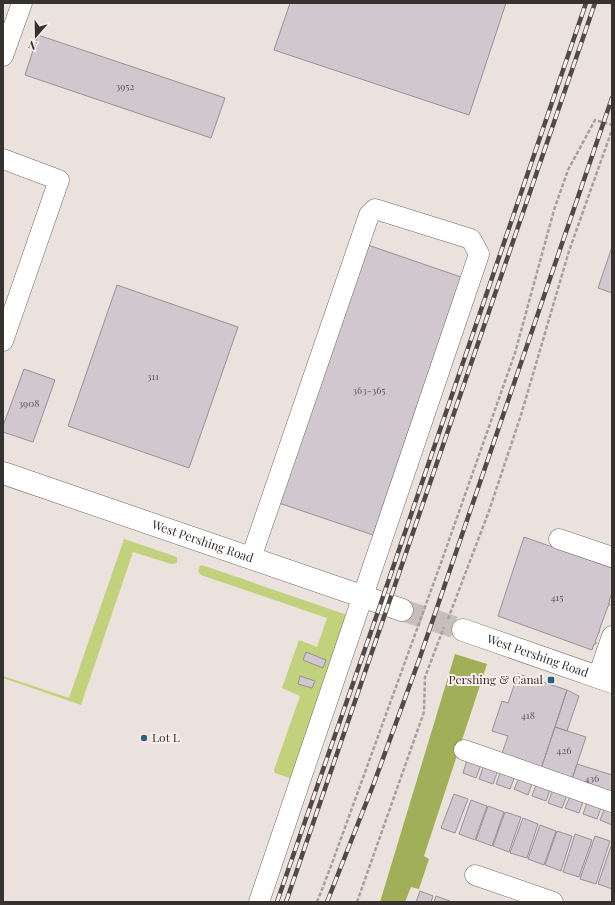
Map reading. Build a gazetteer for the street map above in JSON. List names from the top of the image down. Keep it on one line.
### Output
{"streets":{"main road":["West Pershing Road"]},"places":{"transit":["Pershing & Canal"],"other":["Lot L"]},"house_numbers":["3952","311","363-365","3908","415","418","426","436"],"north":"bottom"}
